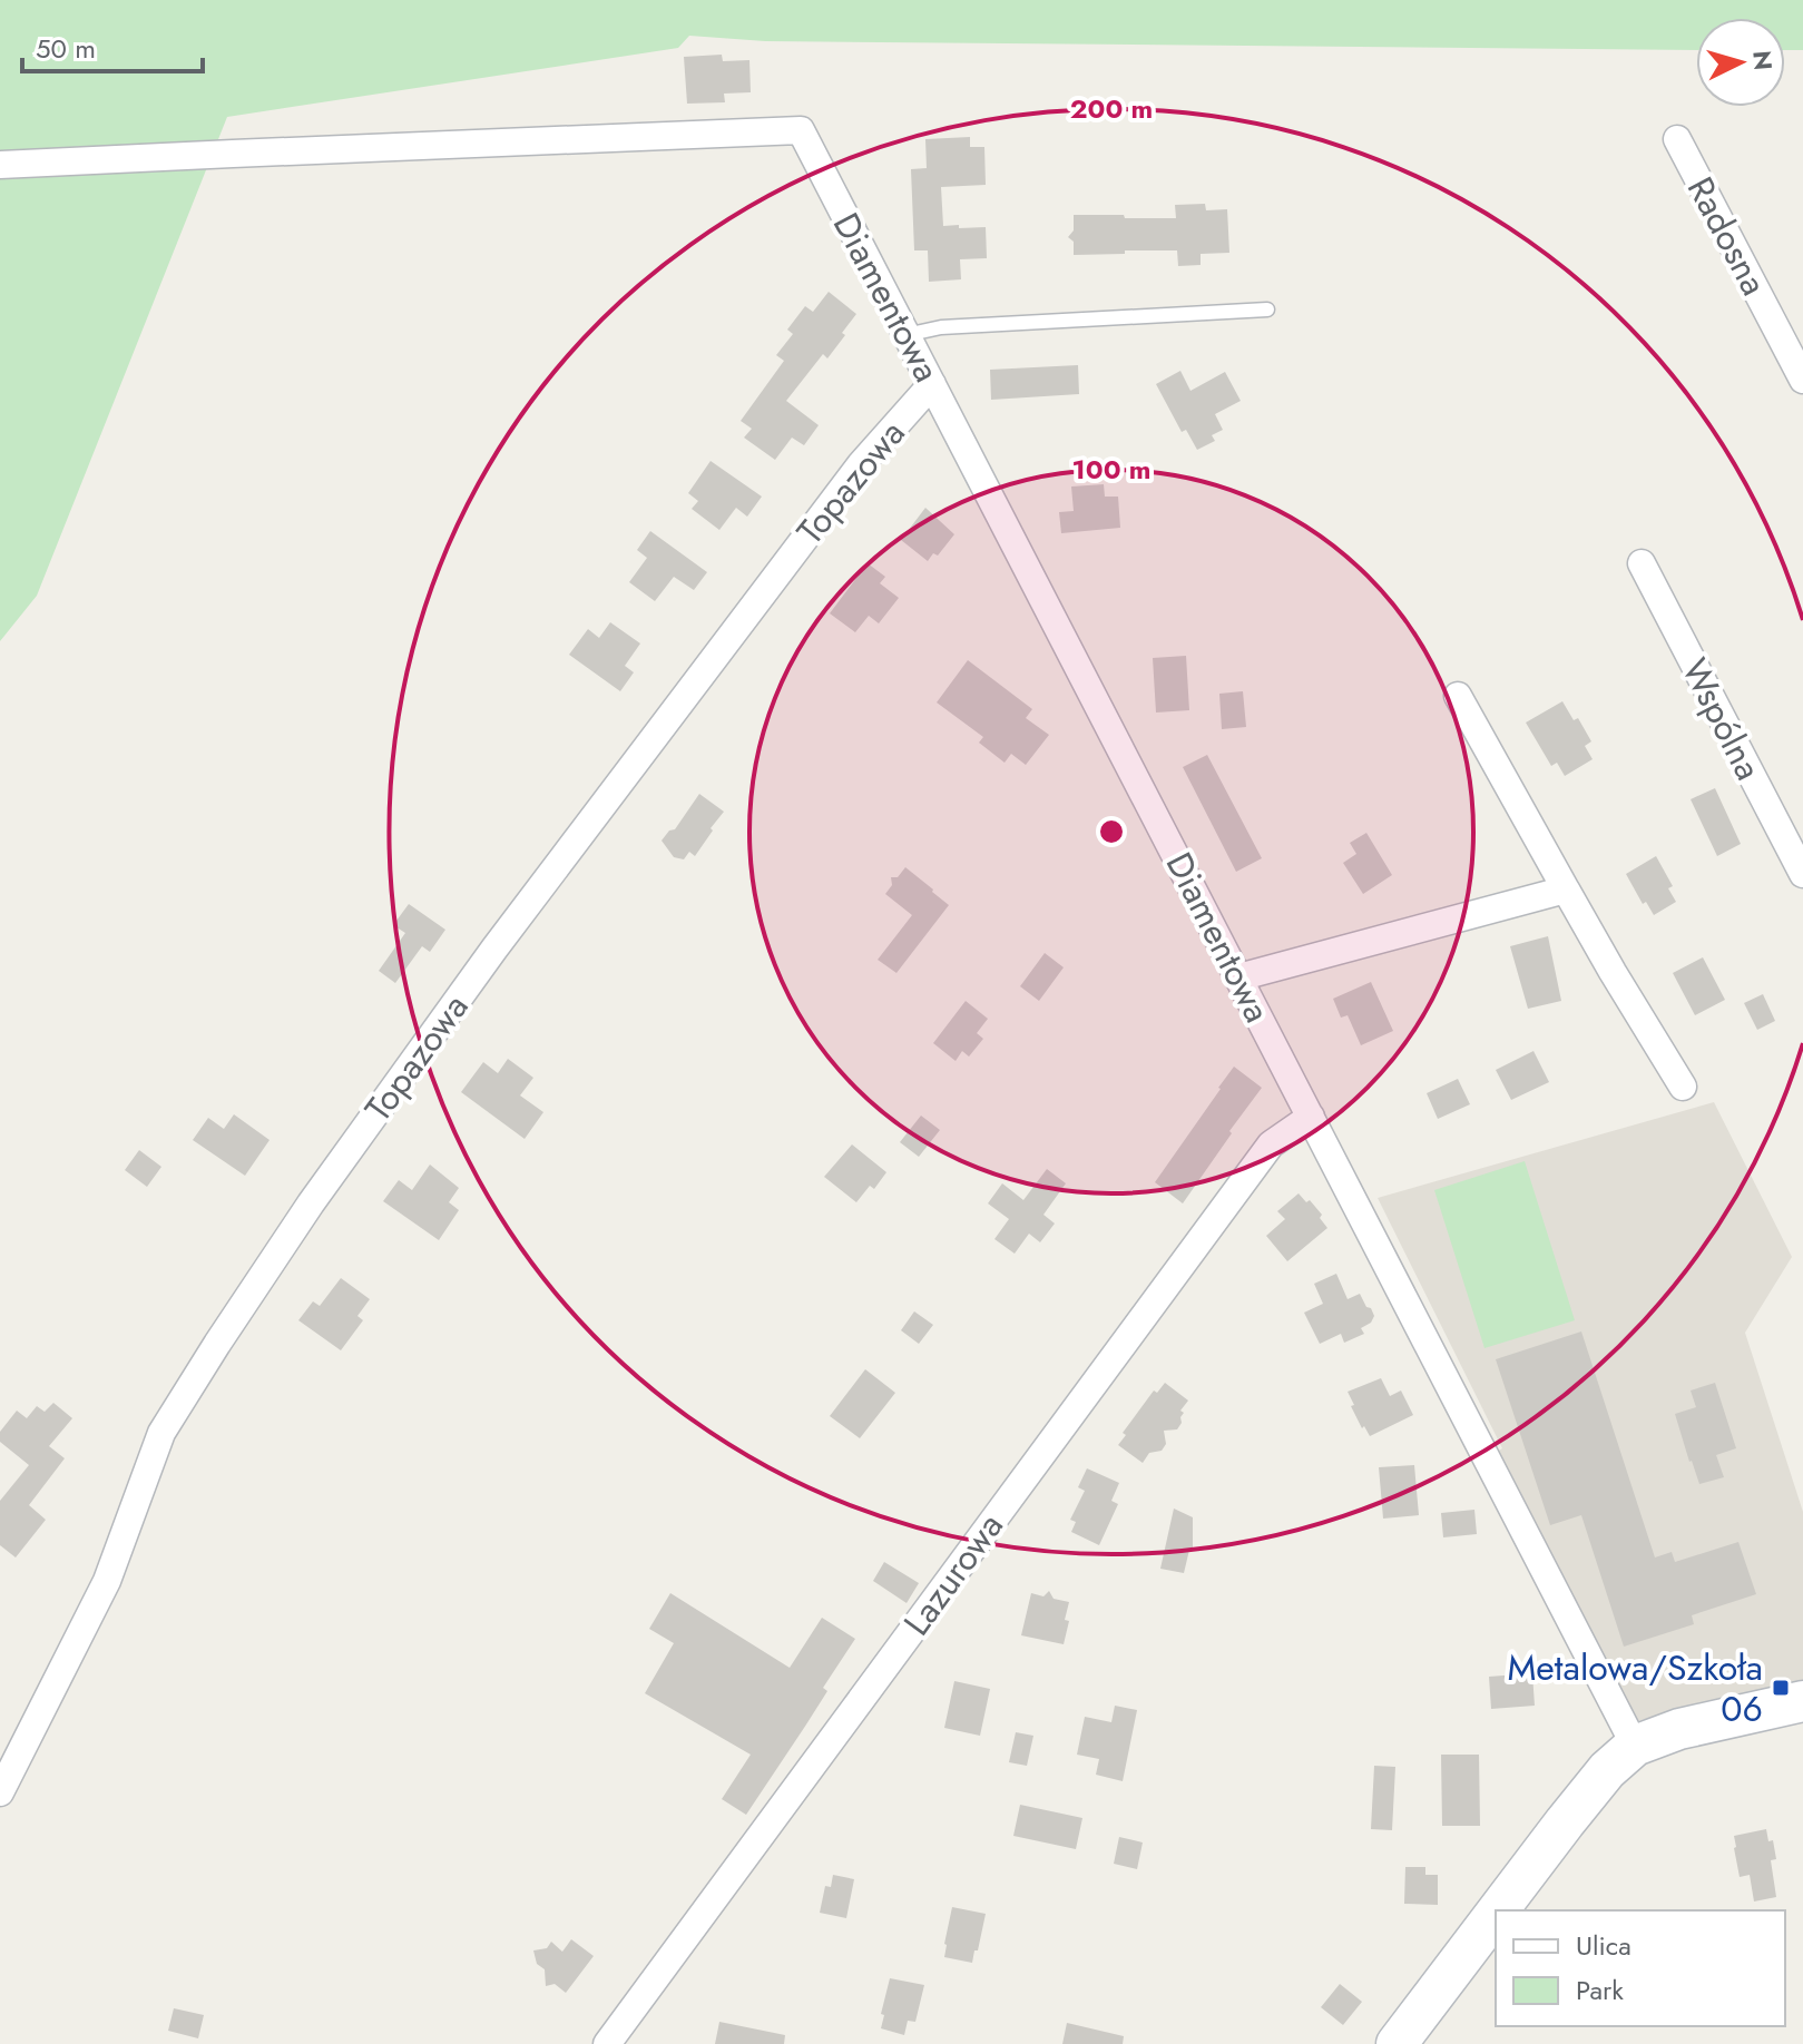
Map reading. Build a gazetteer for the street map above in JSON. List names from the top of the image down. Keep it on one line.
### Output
{"streets":{"street":["Radosna","Diamentowa","Topazowa","Wspólna","Lazurowa"]},"crossings":[["Diamentowa","Topazowa"],["Diamentowa","Lazurowa"]],"places":{"transit":["Metalowa/Szkoła 06"]},"legend":["Ulica","Park"],"scale_bar":"50 m","north":"right","rings":["200 m","100 m"]}
